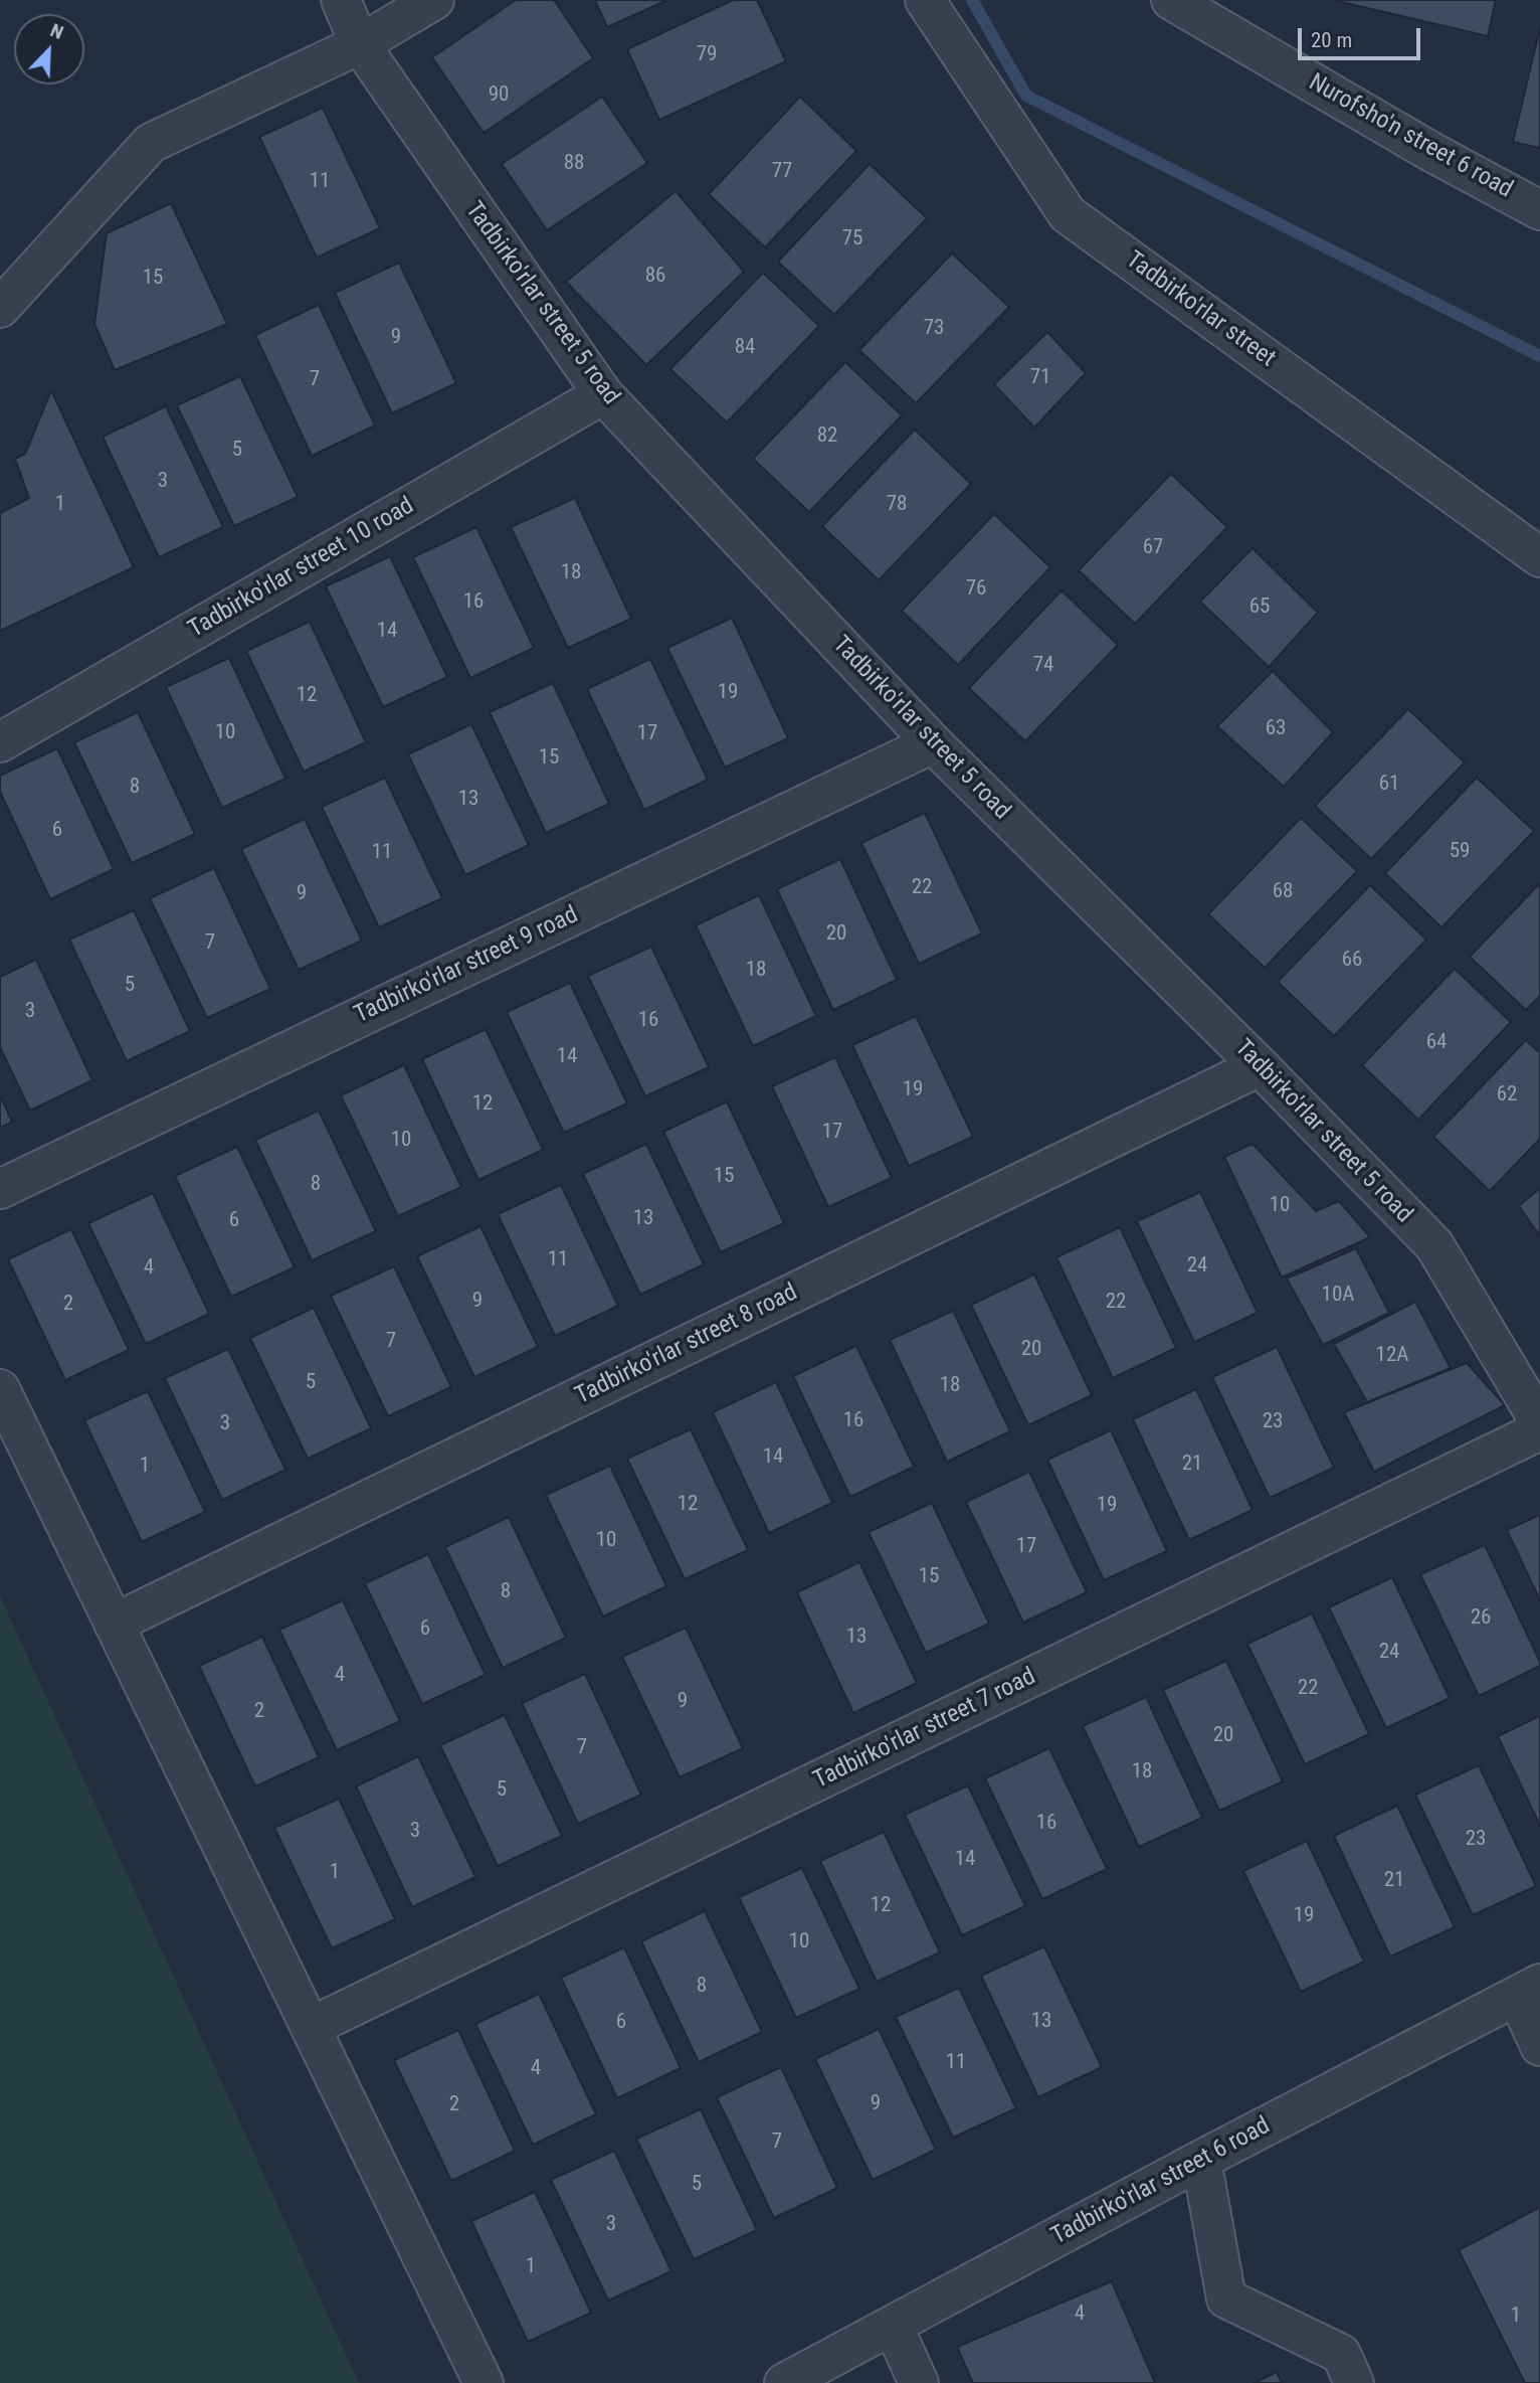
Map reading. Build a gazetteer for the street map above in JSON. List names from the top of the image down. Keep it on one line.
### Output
{"streets":{"street":["Nurofsho'n street 6 road","Tadbirko'rlar street 5 road","Tadbirko'rlar street","Tadbirko'rlar street 10 road","Tadbirko'rlar street 9 road","Tadbirko'rlar street 8 road","Tadbirko'rlar street 7 road","Tadbirko'rlar street 6 road"]},"crossings":[["Tadbirko'rlar street 5 road","Tadbirko'rlar street 10 road"],["Tadbirko'rlar street 5 road","Tadbirko'rlar street 9 road"],["Tadbirko'rlar street 5 road","Tadbirko'rlar street 8 road"]],"house_numbers":["79","90","88","77","11","75","86","15","73","9","84","71","7","82","5","3","1","78","67","18","76","16","65","14","74","19","12","63","10","17","15","61","8","13","6","59","11","22","68","9","20","7","66","18","5","3","16","64","14","19","62","12","17","10","15","8","10","13","6","11","24","4","10А","9","22","2","7","20","12А","5","18","16","23","3","14","21","1","12","19","10","17","15","8","26","6","13","24","4","22","9","2","20","7","18","5","16","3","23","14","1","21","12","19","10","8","13","6","11","4","9","2","7","5","3","1","4","1"],"scale_bar":"20 m","north":"top right"}
